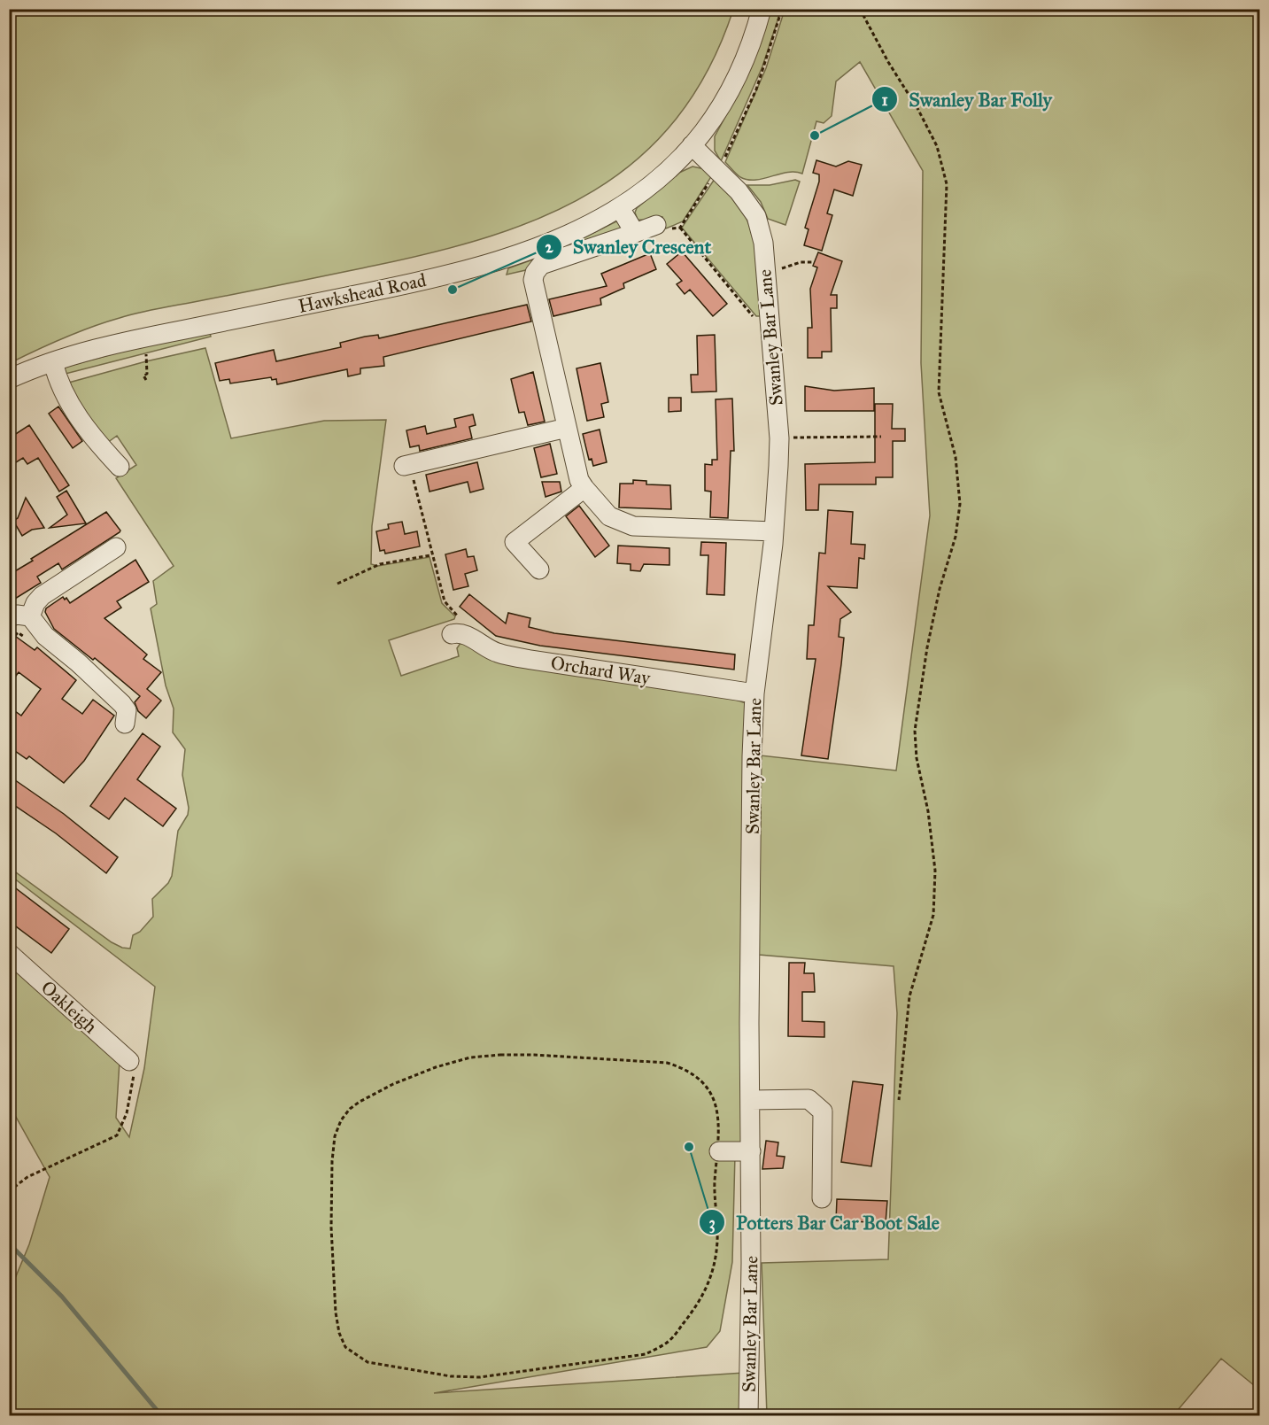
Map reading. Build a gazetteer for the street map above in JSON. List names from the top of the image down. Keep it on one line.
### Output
{"streets":{"street":["Hawkshead Road","Swanley Bar Lane","Orchard Way","Oakleigh"]},"crossings":[["Hawkshead Road","Swanley Bar Lane"],["Swanley Bar Lane","Orchard Way"]],"places":["Swanley Bar Folly","Swanley Crescent","Potters Bar Car Boot Sale"]}
